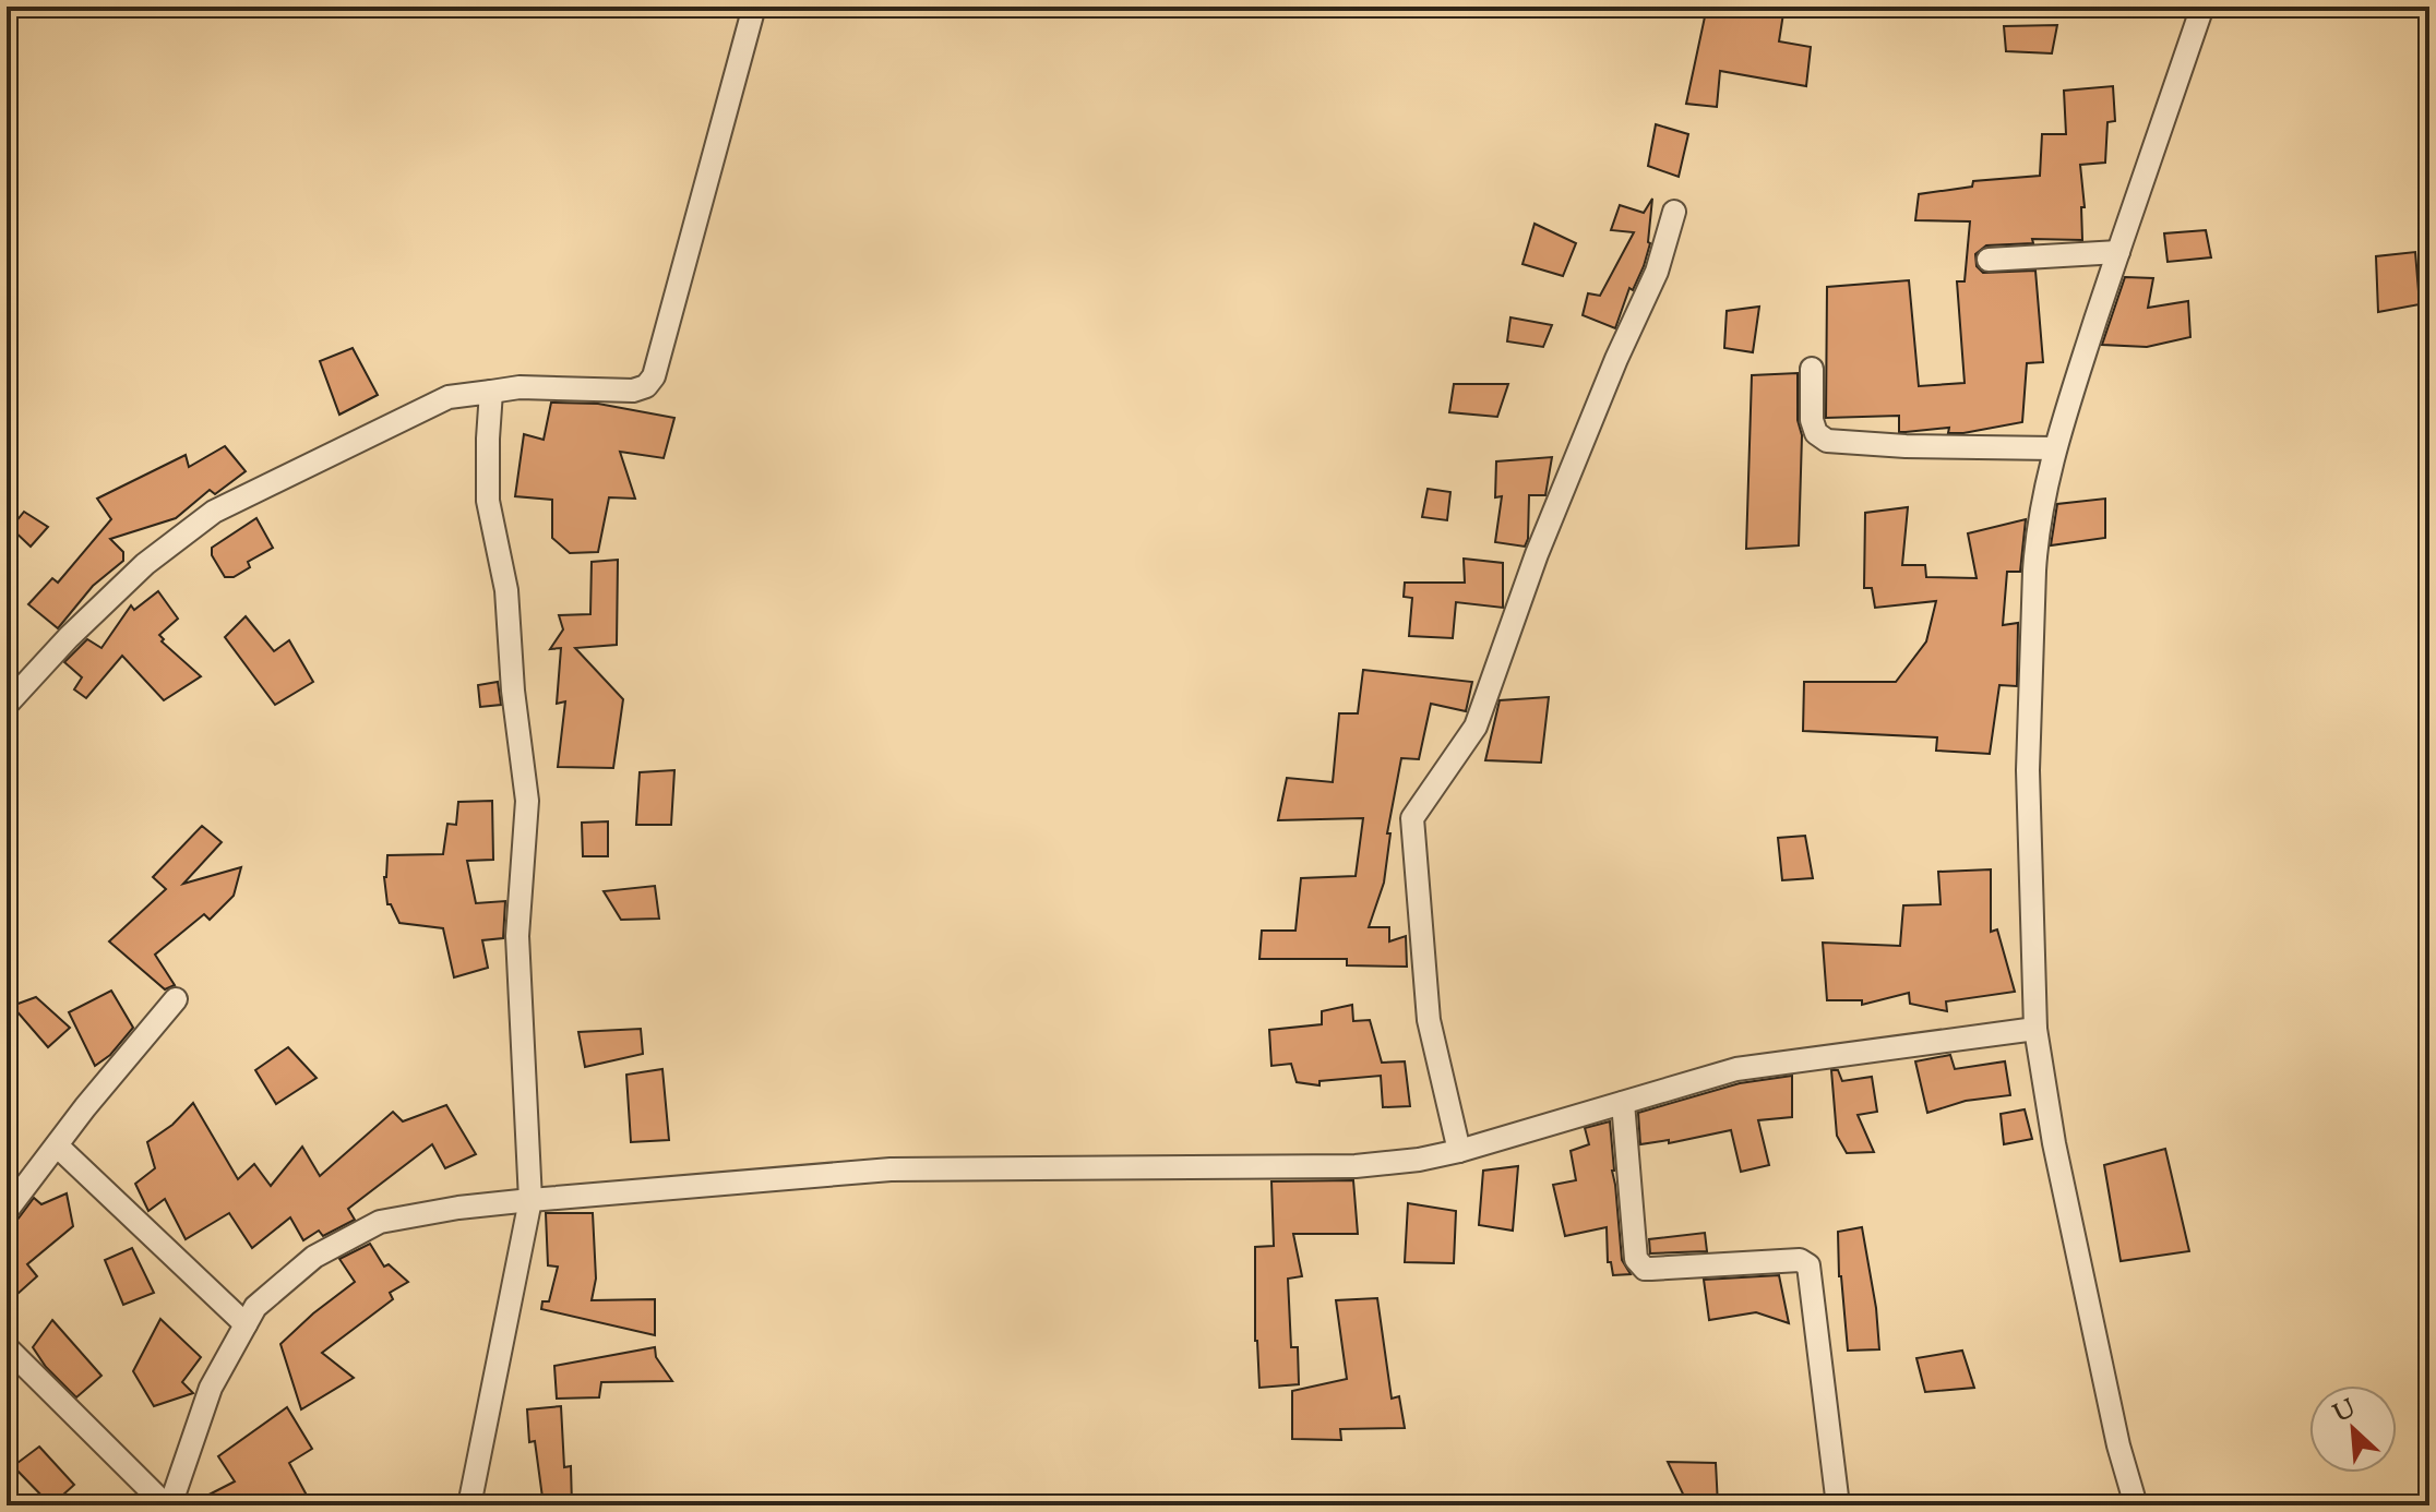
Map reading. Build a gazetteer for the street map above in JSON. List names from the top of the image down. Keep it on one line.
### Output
{"north":"top left"}
